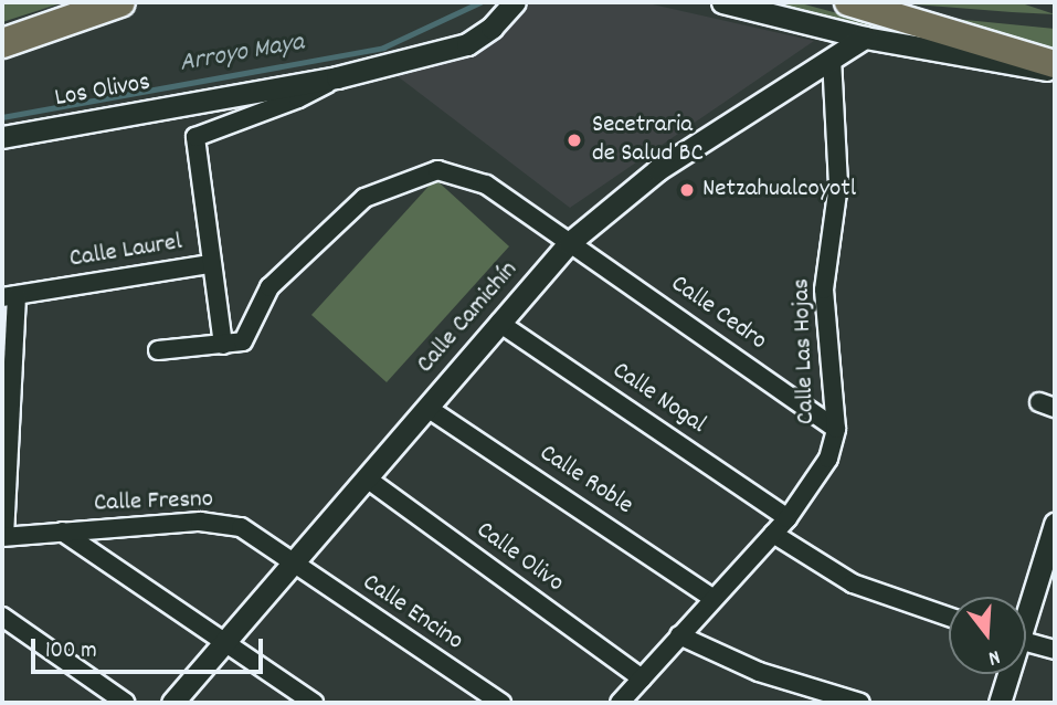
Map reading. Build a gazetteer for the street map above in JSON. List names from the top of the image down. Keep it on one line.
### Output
{"streets":{"street":["Los Olivos","Calle Laurel","Calle Cedro","Calle Camichín","Calle Las Hojas","Calle Nogal","Calle Roble","Calle Fresno","Calle Olivo","Calle Encino"]},"crossings":[["Los Olivos","Calle Laurel"],["Calle Cedro","Calle Camichín"],["Calle Cedro","Calle Las Hojas"],["Calle Camichín","Calle Las Hojas"],["Calle Camichín","Calle Nogal"],["Calle Camichín","Calle Roble"],["Calle Camichín","Calle Fresno"],["Calle Camichín","Calle Olivo"],["Calle Camichín","Calle Encino"],["Calle Las Hojas","Calle Nogal"],["Calle Las Hojas","Calle Roble"],["Calle Las Hojas","Calle Olivo"],["Calle Fresno","Calle Encino"]],"water":["Arroyo Maya"],"places":["Secetraria de Salud BC","Netzahualcoyotl"],"scale_bar":"100 m","north":"bottom"}
